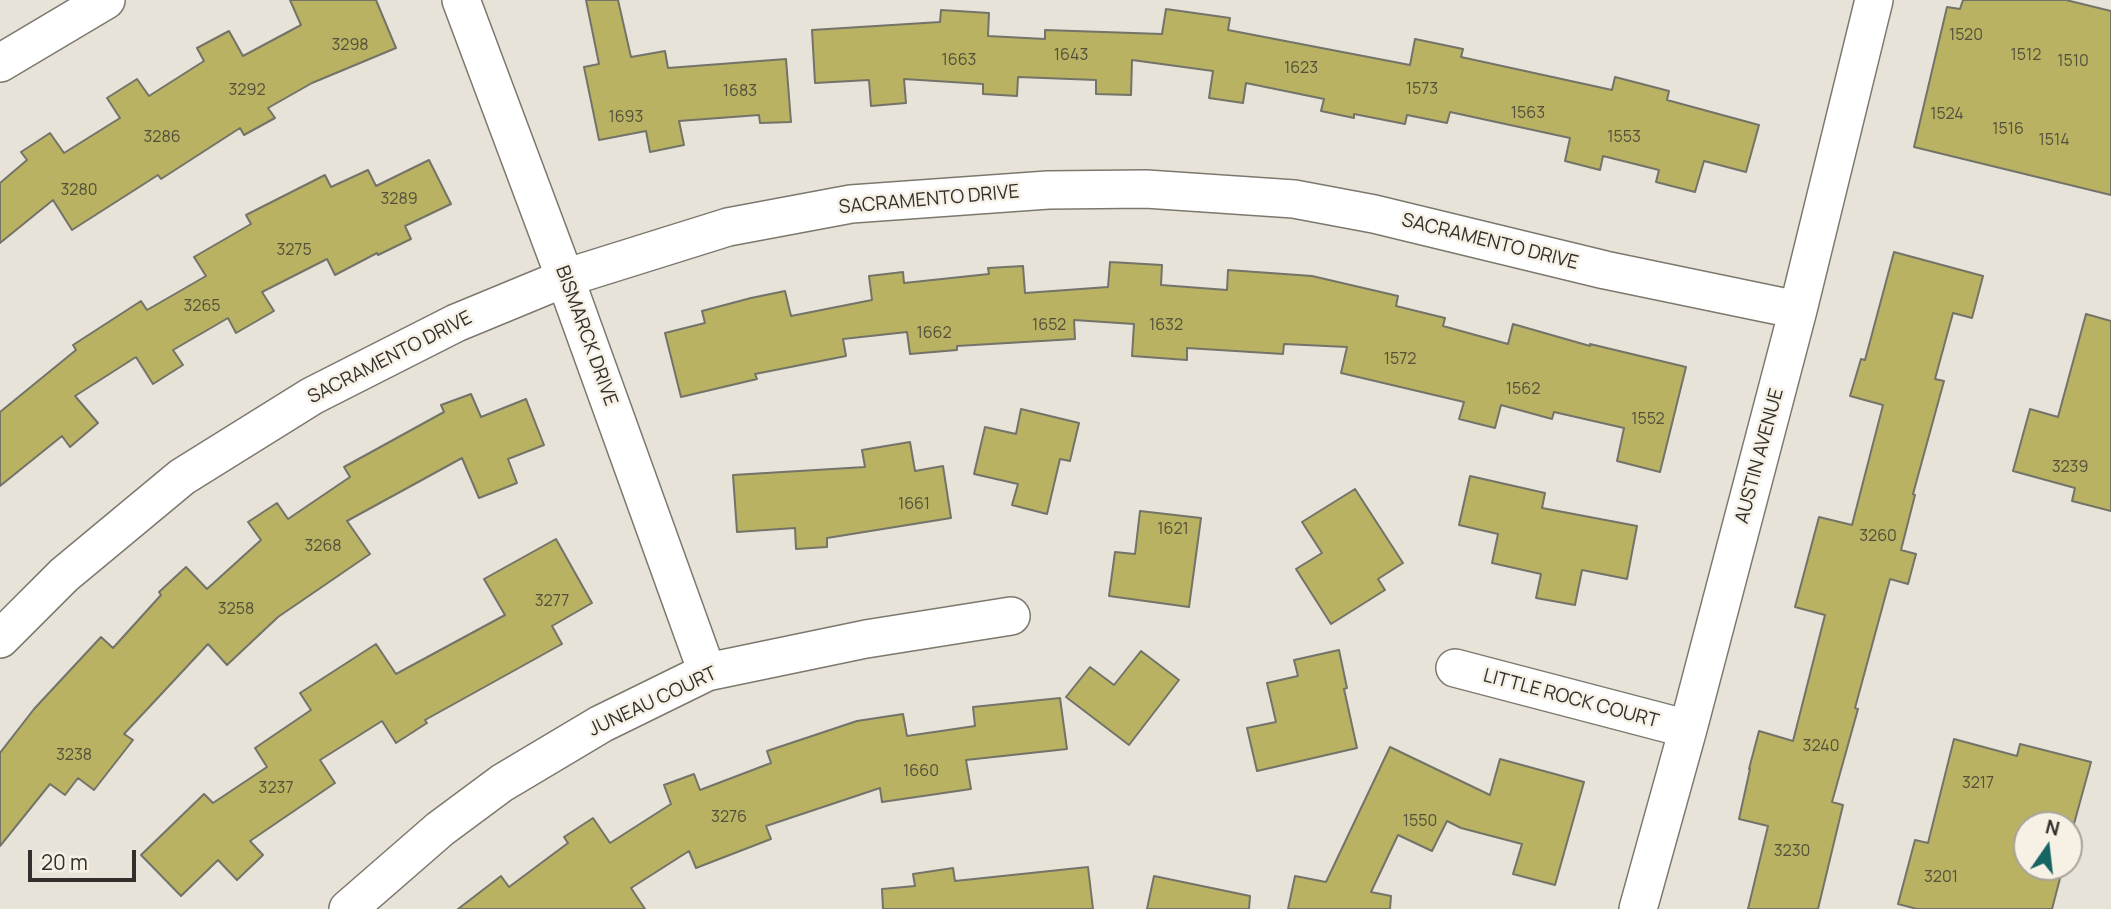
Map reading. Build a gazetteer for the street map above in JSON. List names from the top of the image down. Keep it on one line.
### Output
{"streets":{"street":["SACRAMENTO DRIVE","BISMARCK DRIVE","AUSTIN AVENUE","LITTLE ROCK COURT","JUNEAU COURT"]},"crossings":[["SACRAMENTO DRIVE","BISMARCK DRIVE"],["SACRAMENTO DRIVE","AUSTIN AVENUE"],["BISMARCK DRIVE","JUNEAU COURT"],["AUSTIN AVENUE","LITTLE ROCK COURT"]],"house_numbers":["1520","3298","1643","1512","1663","1510","1623","1573","3292","1683","1563","1524","1693","1516","3286","1553","1514","3280","3289","3275","3265","1652","1632","1662","1572","1562","1552","3239","1661","1621","3260","3268","3277","3258","3240","3238","1660","3217","3237","3276","1550","3230","3201"],"scale_bar":"20 m","north":"top"}
